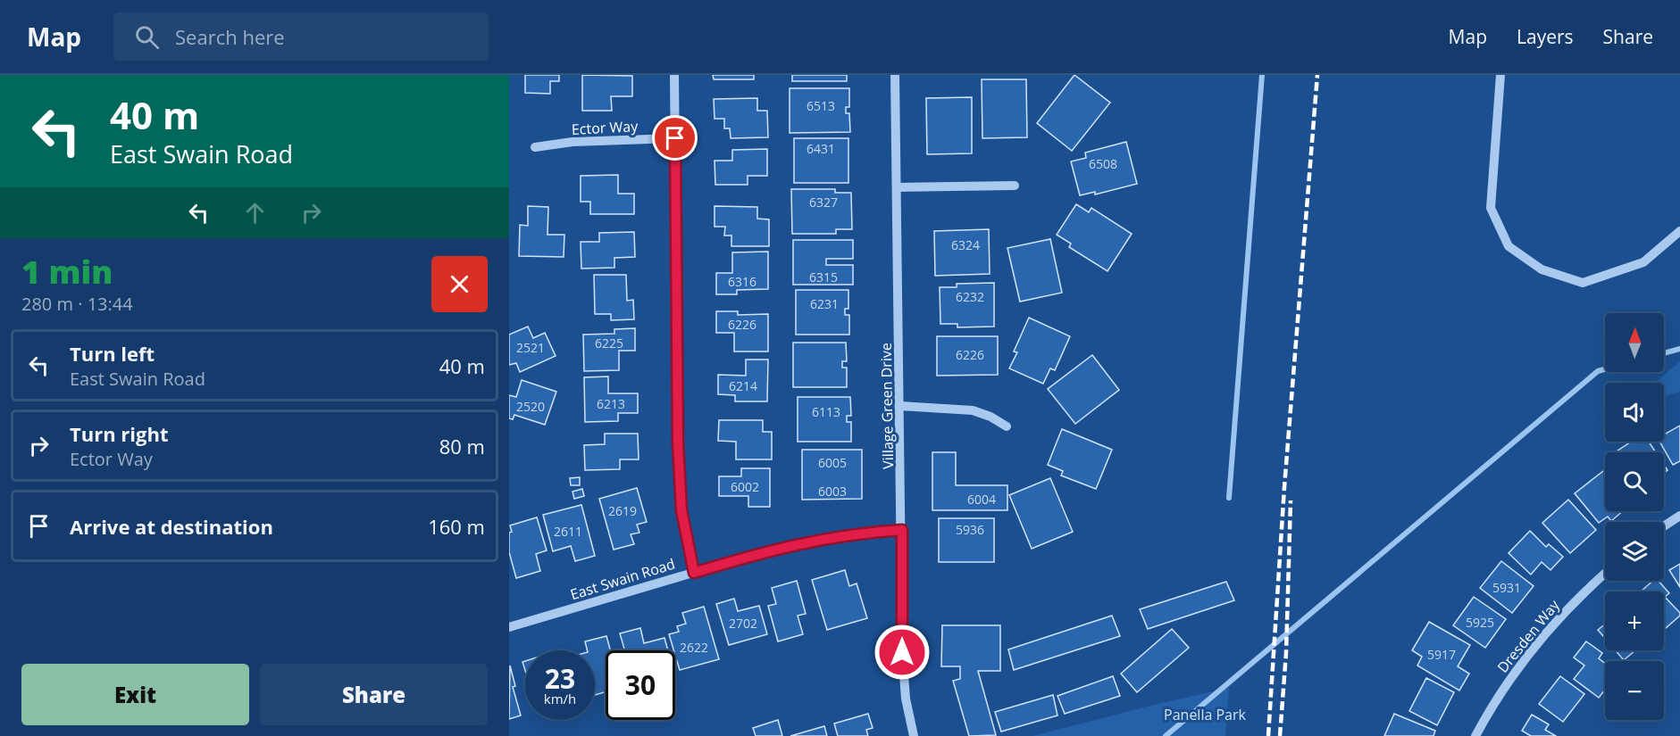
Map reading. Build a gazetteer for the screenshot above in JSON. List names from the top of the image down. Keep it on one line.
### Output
{"streets":{"street":["Ector Way","Village Green Drive","East Swain Road","Dresden Way"]},"crossings":[["Village Green Drive","East Swain Road"]],"parks":["Panella Park"],"house_numbers":["6513","6431","6508","6327","6324","6315","6316","6232","6231","6226","6225","2521","6226","6214","6213","2520","6113","6005","6002","6003","6004","2619","5936","2611","5931","5925","2702","2622","5917"],"north":"top","page":{"header":"Map","search":"Search here","nav":["Map","Layers","Share"],"turn":["40 m","East Swain Road"],"heading":["1 min","280 m · 13:44"],"map_buttons":["+","−"],"list":[{"name":"Turn left","note":"East Swain Road","value":"40 m"},{"name":"Turn right","note":"Ector Way","value":"80 m"},{"name":"Arrive at destination","value":"160 m"}],"speed":"23 km/h","limit":"30","buttons":["Exit","Share"]}}
